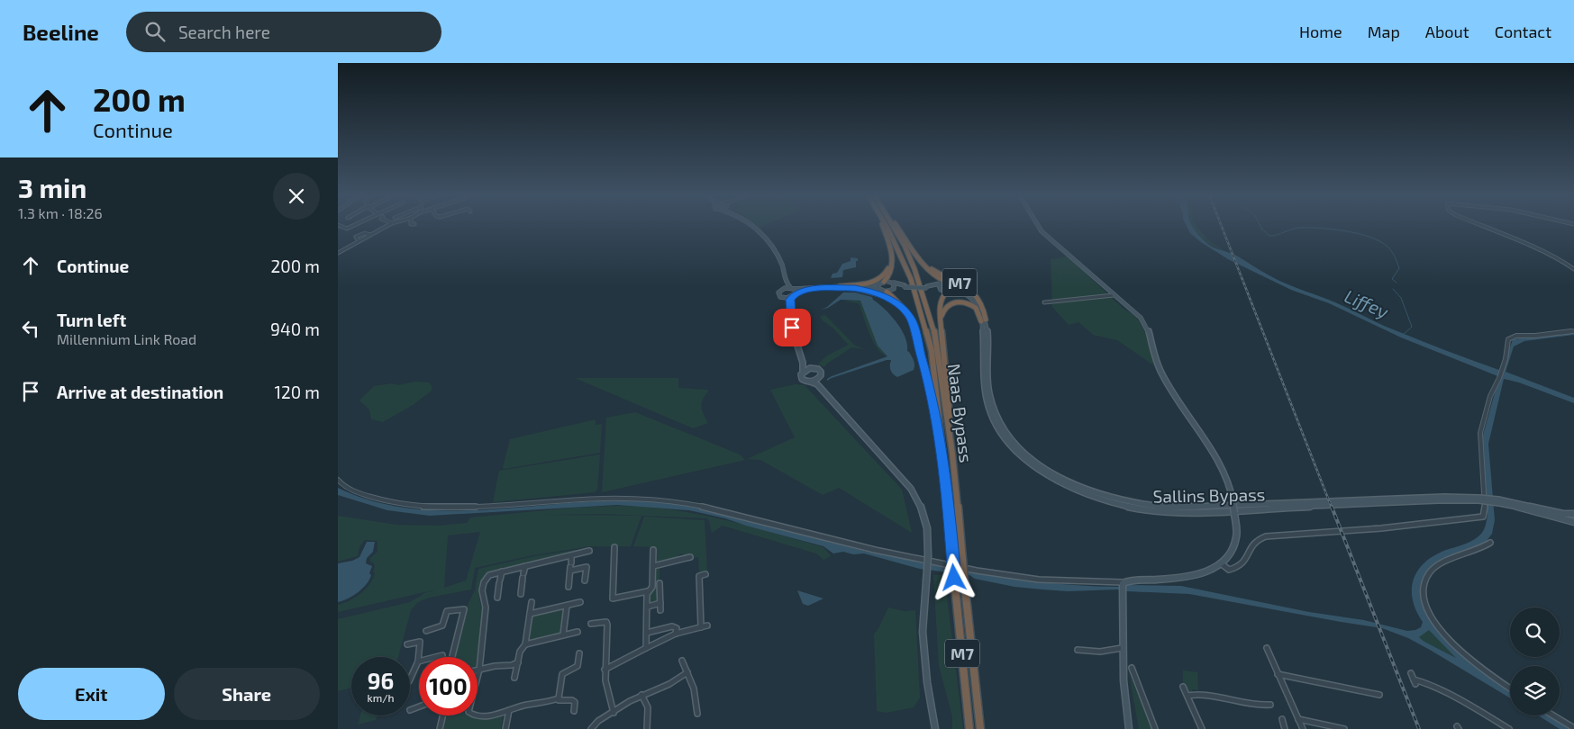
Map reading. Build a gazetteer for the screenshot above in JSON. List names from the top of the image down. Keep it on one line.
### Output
{"streets":{"highway":["M7","Naas Bypass"],"main road":["Sallins Bypass"]},"crossings":[["M7","Naas Bypass"],["M7","Sallins Bypass"]],"water":["Liffey"],"page":{"header":"Beeline","search":"Search here","nav":["Home","Map","About","Contact"],"turn":["200 m","Continue"],"heading":["3 min","1.3 km · 18:26"],"list":[{"name":"Continue","value":"200 m"},{"name":"Turn left","note":"Millennium Link Road","value":"940 m"},{"name":"Arrive at destination","value":"120 m"}],"speed":"96 km/h","limit":"100","buttons":["Exit","Share"]}}
